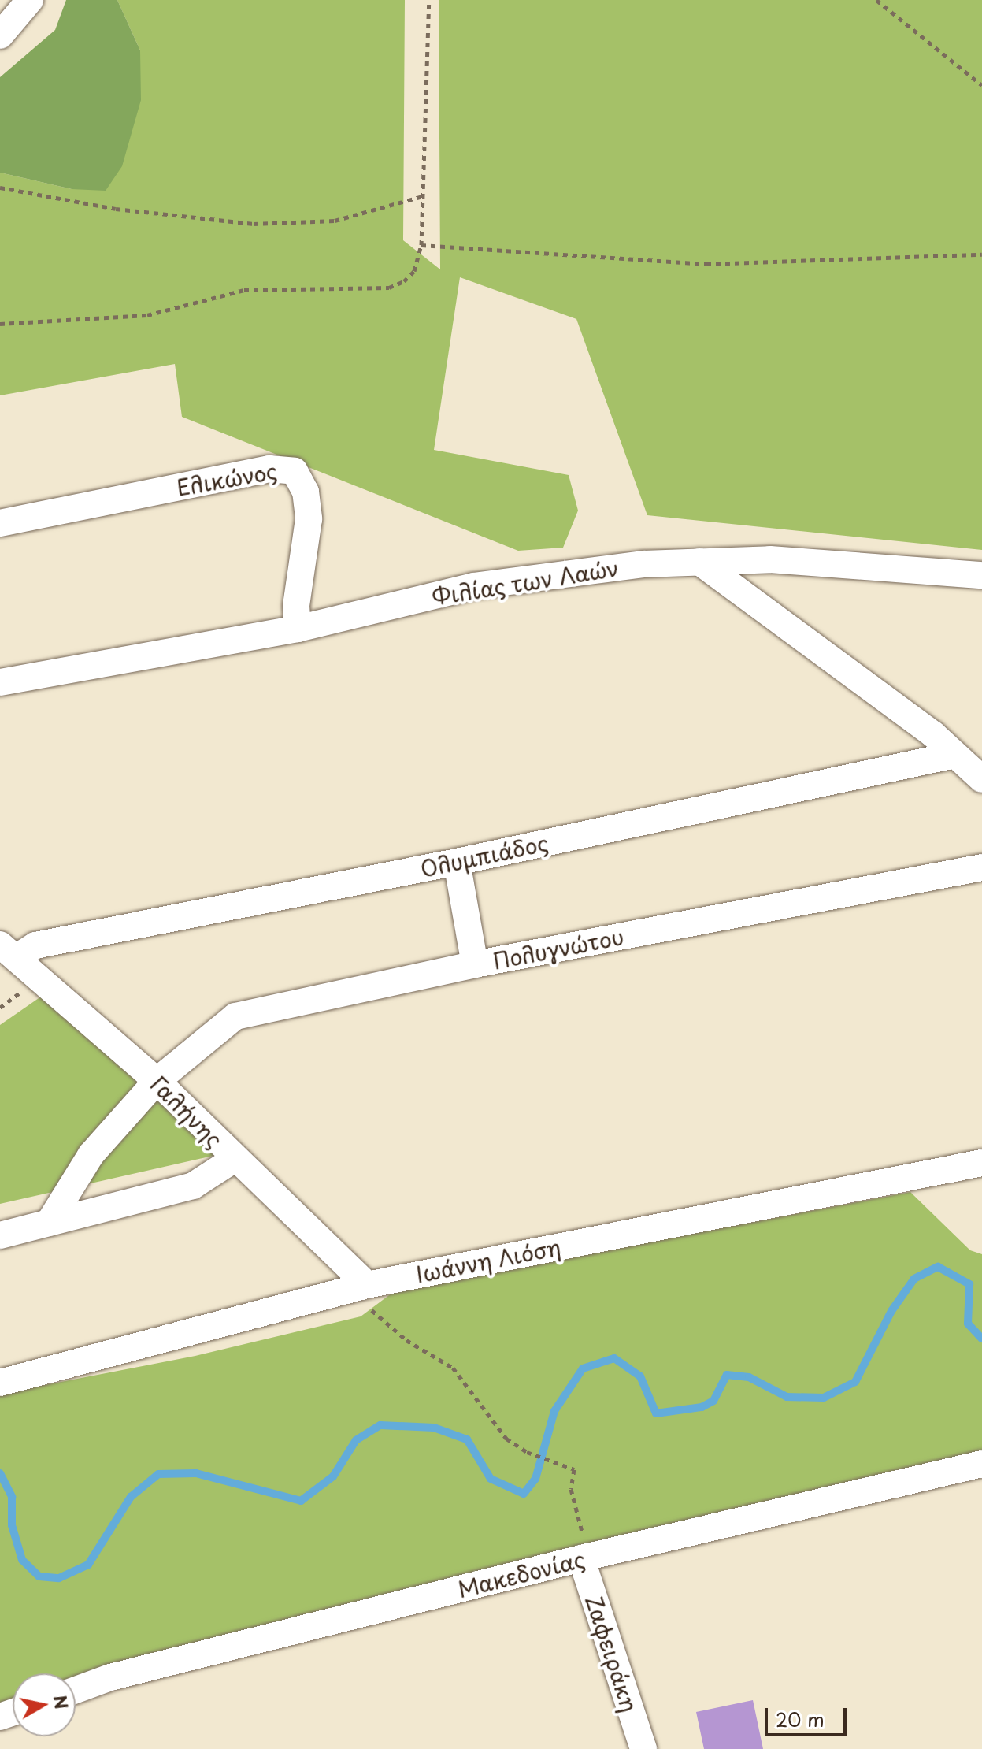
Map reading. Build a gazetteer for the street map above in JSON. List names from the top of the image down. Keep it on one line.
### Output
{"streets":{"street":["Ελικώνος","Φιλίας των Λαών","Ολυμπιάδος","Πολυγνώτου","Γαλήνης","Ιωάννη Λιόση","Μακεδονίας","Ζαφειράκη"]},"crossings":[["Ελικώνος","Φιλίας των Λαών"],["Ολυμπιάδος","Γαλήνης"],["Πολυγνώτου","Γαλήνης"],["Γαλήνης","Ιωάννη Λιόση"],["Μακεδονίας","Ζαφειράκη"]],"scale_bar":"20 m","north":"right"}
